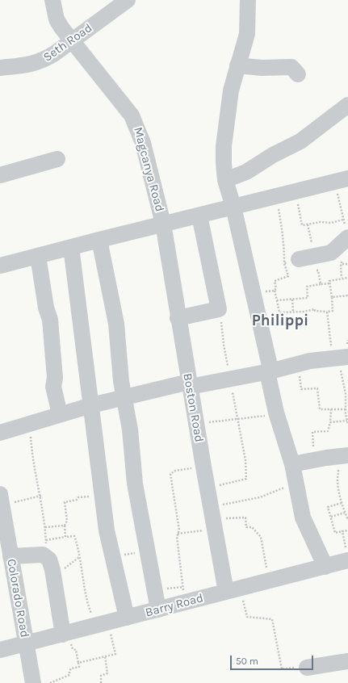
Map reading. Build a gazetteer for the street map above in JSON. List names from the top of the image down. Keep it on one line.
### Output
{"streets":{"street":["Seth Road","Magcanya Road","Boston Road","Colorado Road","Barry Road"]},"crossings":[["Seth Road","Magcanya Road"],["Magcanya Road","Boston Road"],["Boston Road","Barry Road"],["Colorado Road","Barry Road"]],"districts":["Philippi"],"scale_bar":"50 m"}
